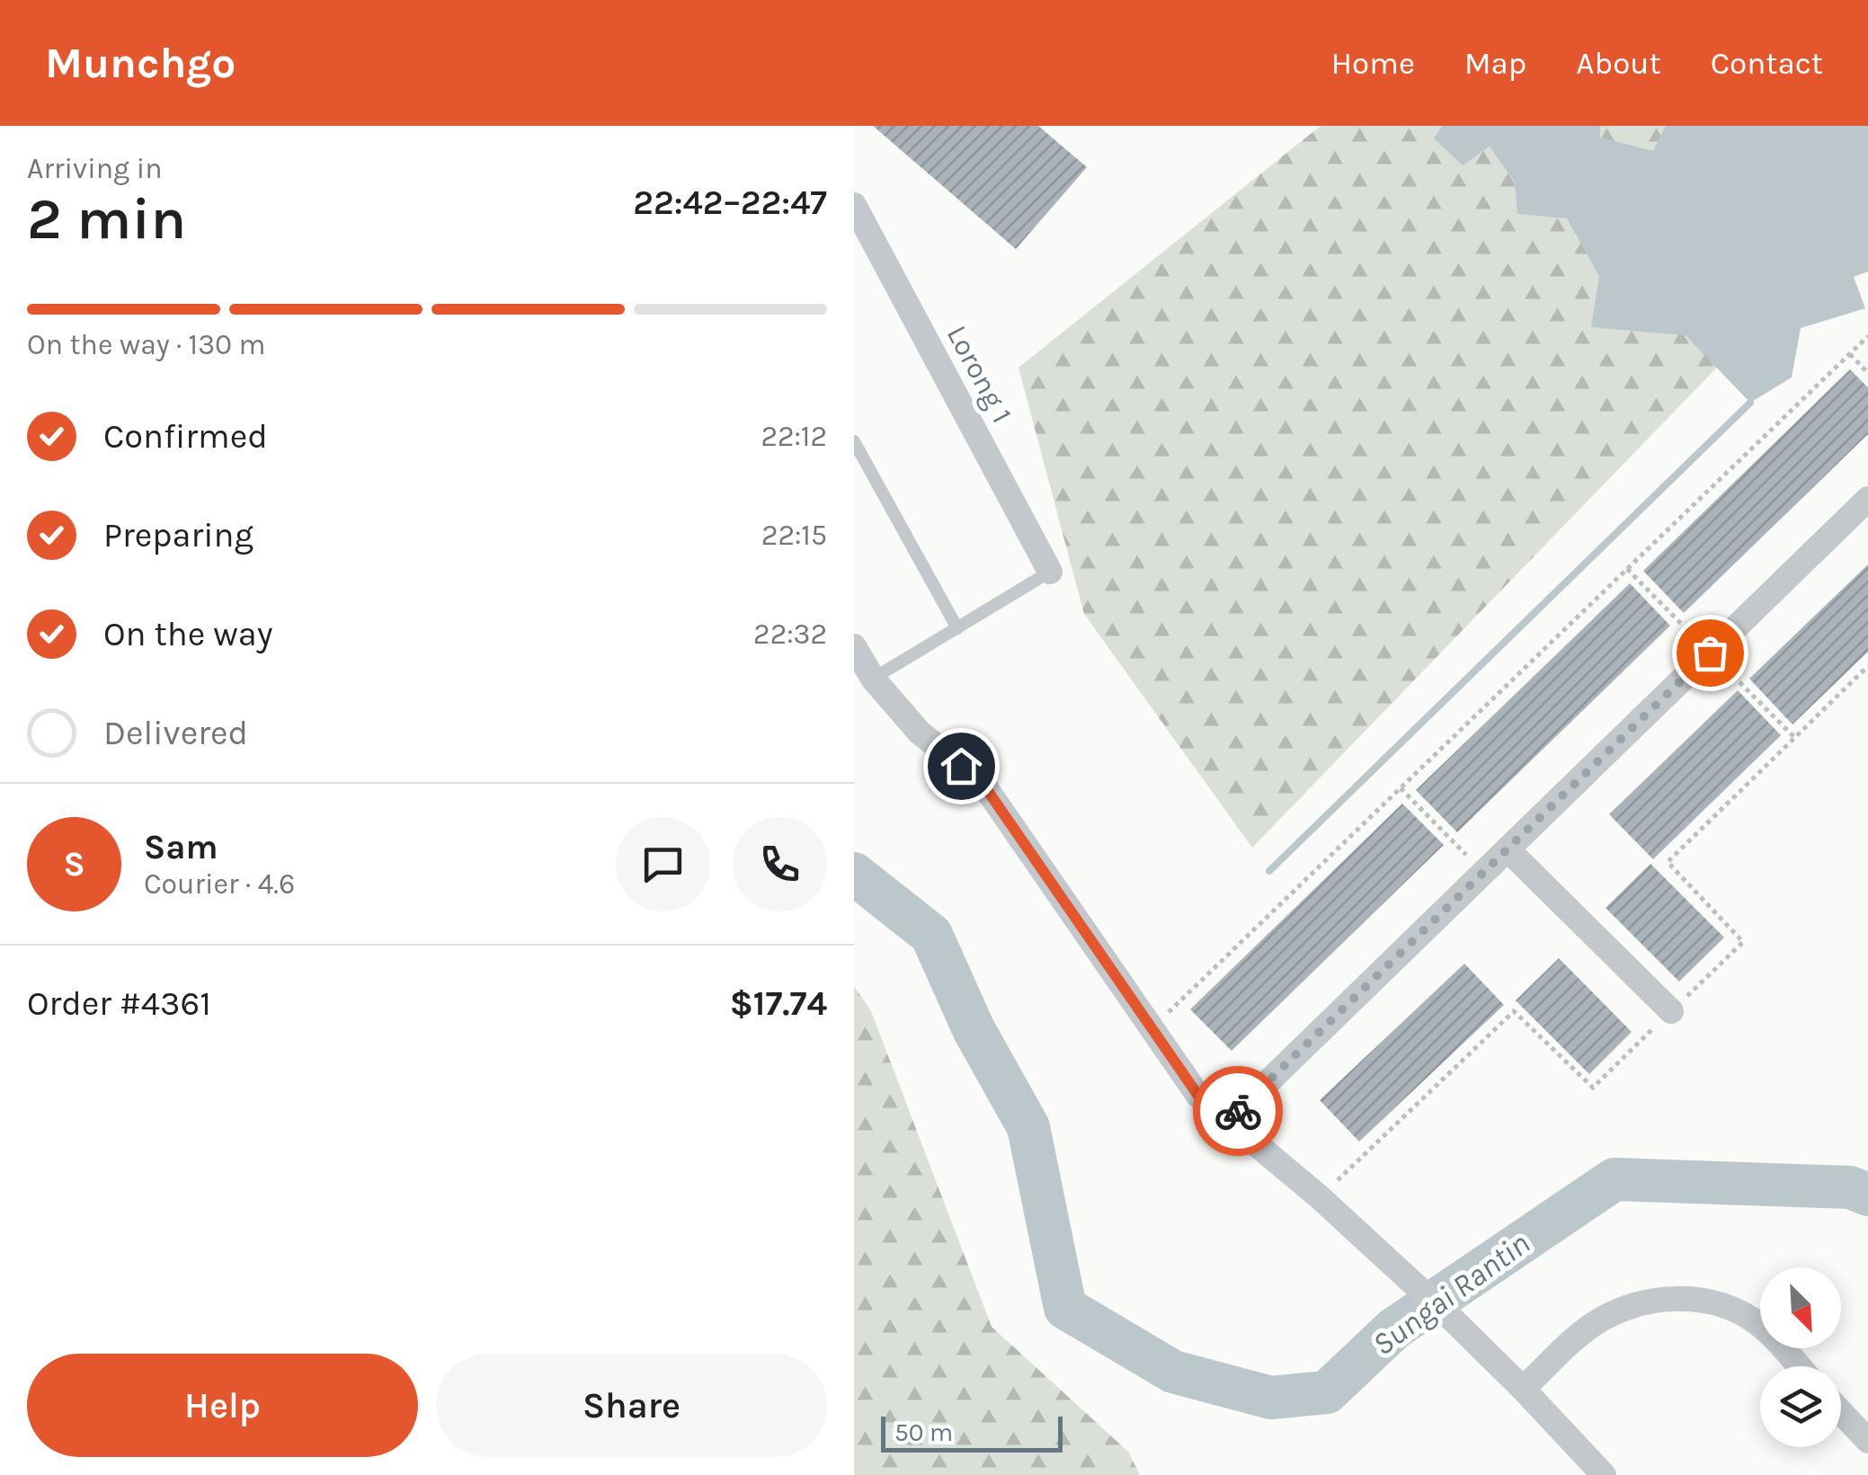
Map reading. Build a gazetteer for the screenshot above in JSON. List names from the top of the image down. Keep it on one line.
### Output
{"streets":{"street":["Lorong 1"]},"water":["Sungai Rantin"],"scale_bar":"50 m","north":"bottom right","page":{"header":"Munchgo","nav":["Home","Map","About","Contact"],"heading":["2 min","Arriving in","22:42–22:47"],"panel":["Sam","Courier · 4.6","Order #4361","$17.74"],"bar":"On the way · 130 m","list":[["Confirmed","22:12"],["Preparing","22:15"],["On the way","22:32"],"Delivered"],"round":"S","buttons":["Help","Share"],"scale":"50 m"}}
